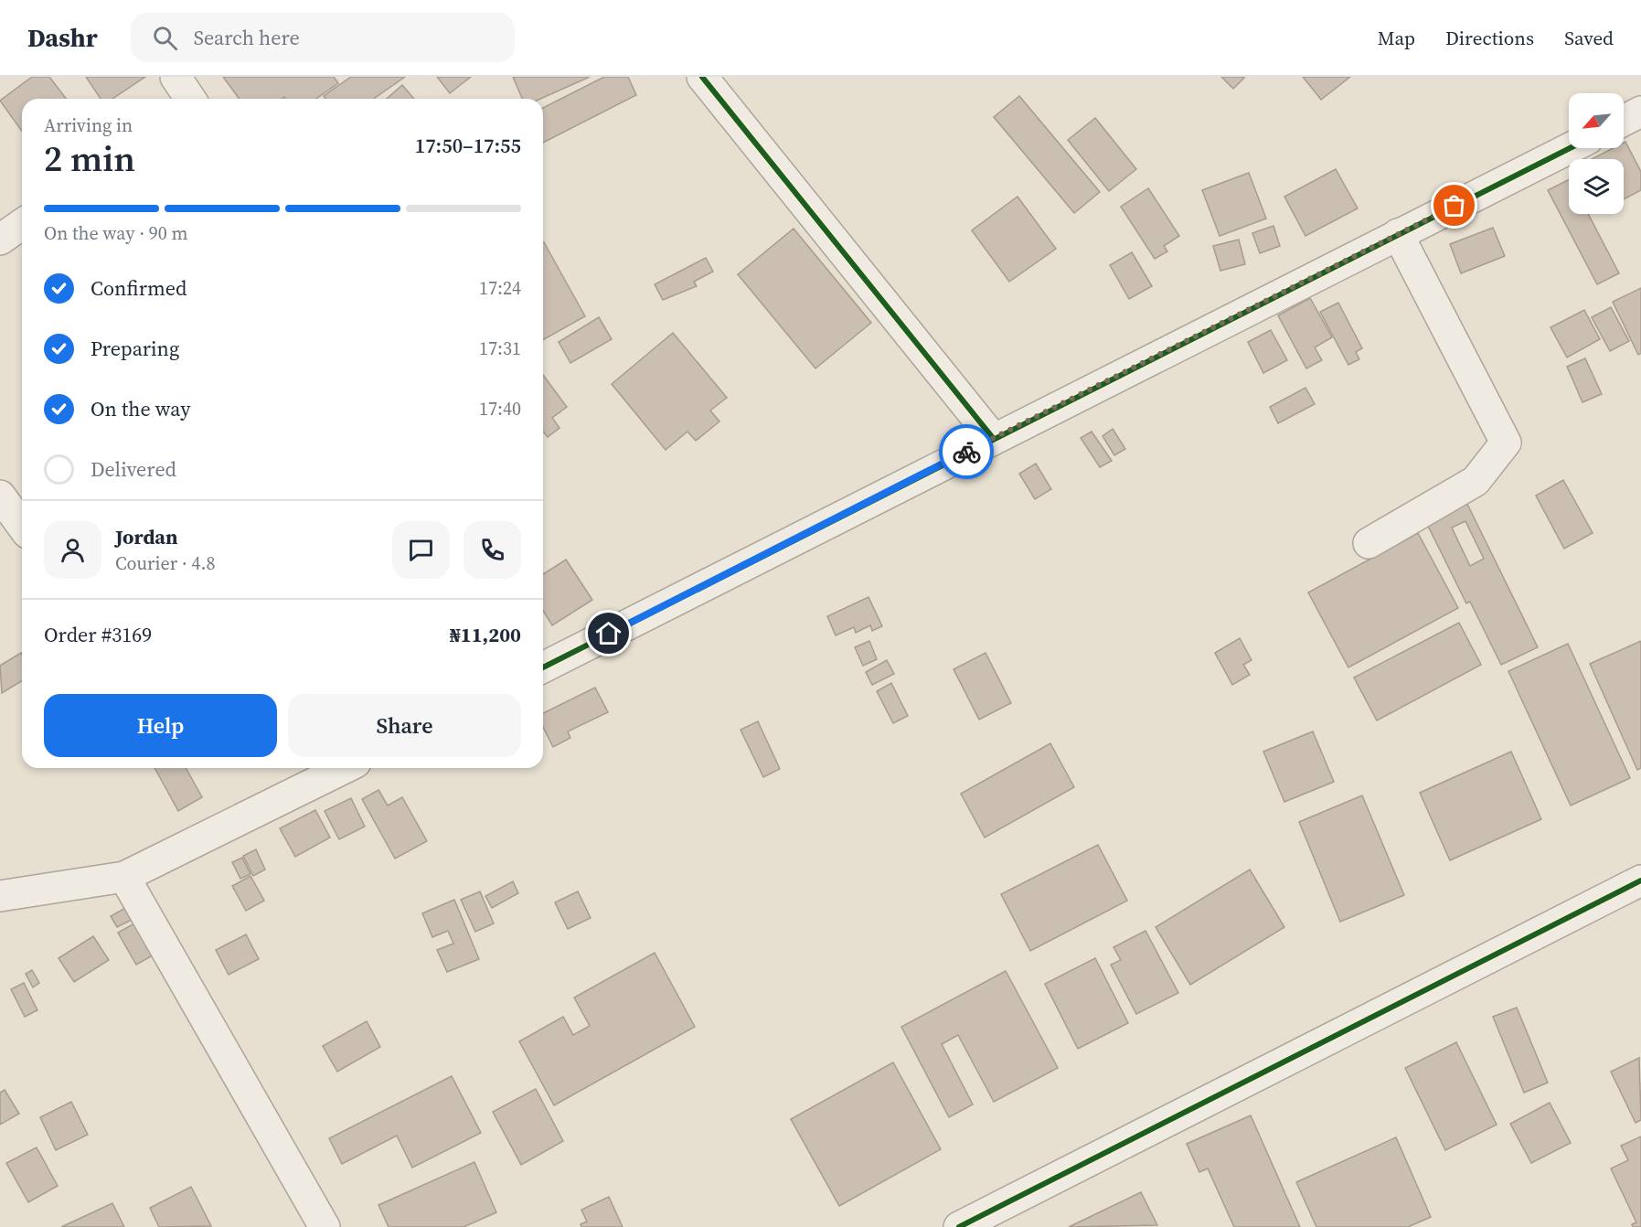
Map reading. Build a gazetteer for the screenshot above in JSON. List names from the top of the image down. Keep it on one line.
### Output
{"north":"bottom left","page":{"header":"Dashr","search":"Search here","nav":["Map","Directions","Saved"],"heading":["2 min","Arriving in","17:50–17:55"],"panel":["Jordan","Courier · 4.8","Order #3169","₦11,200"],"bar":"On the way · 90 m","list":[["Confirmed","17:24"],["Preparing","17:31"],["On the way","17:40"],"Delivered"],"buttons":["Help","Share"]}}
